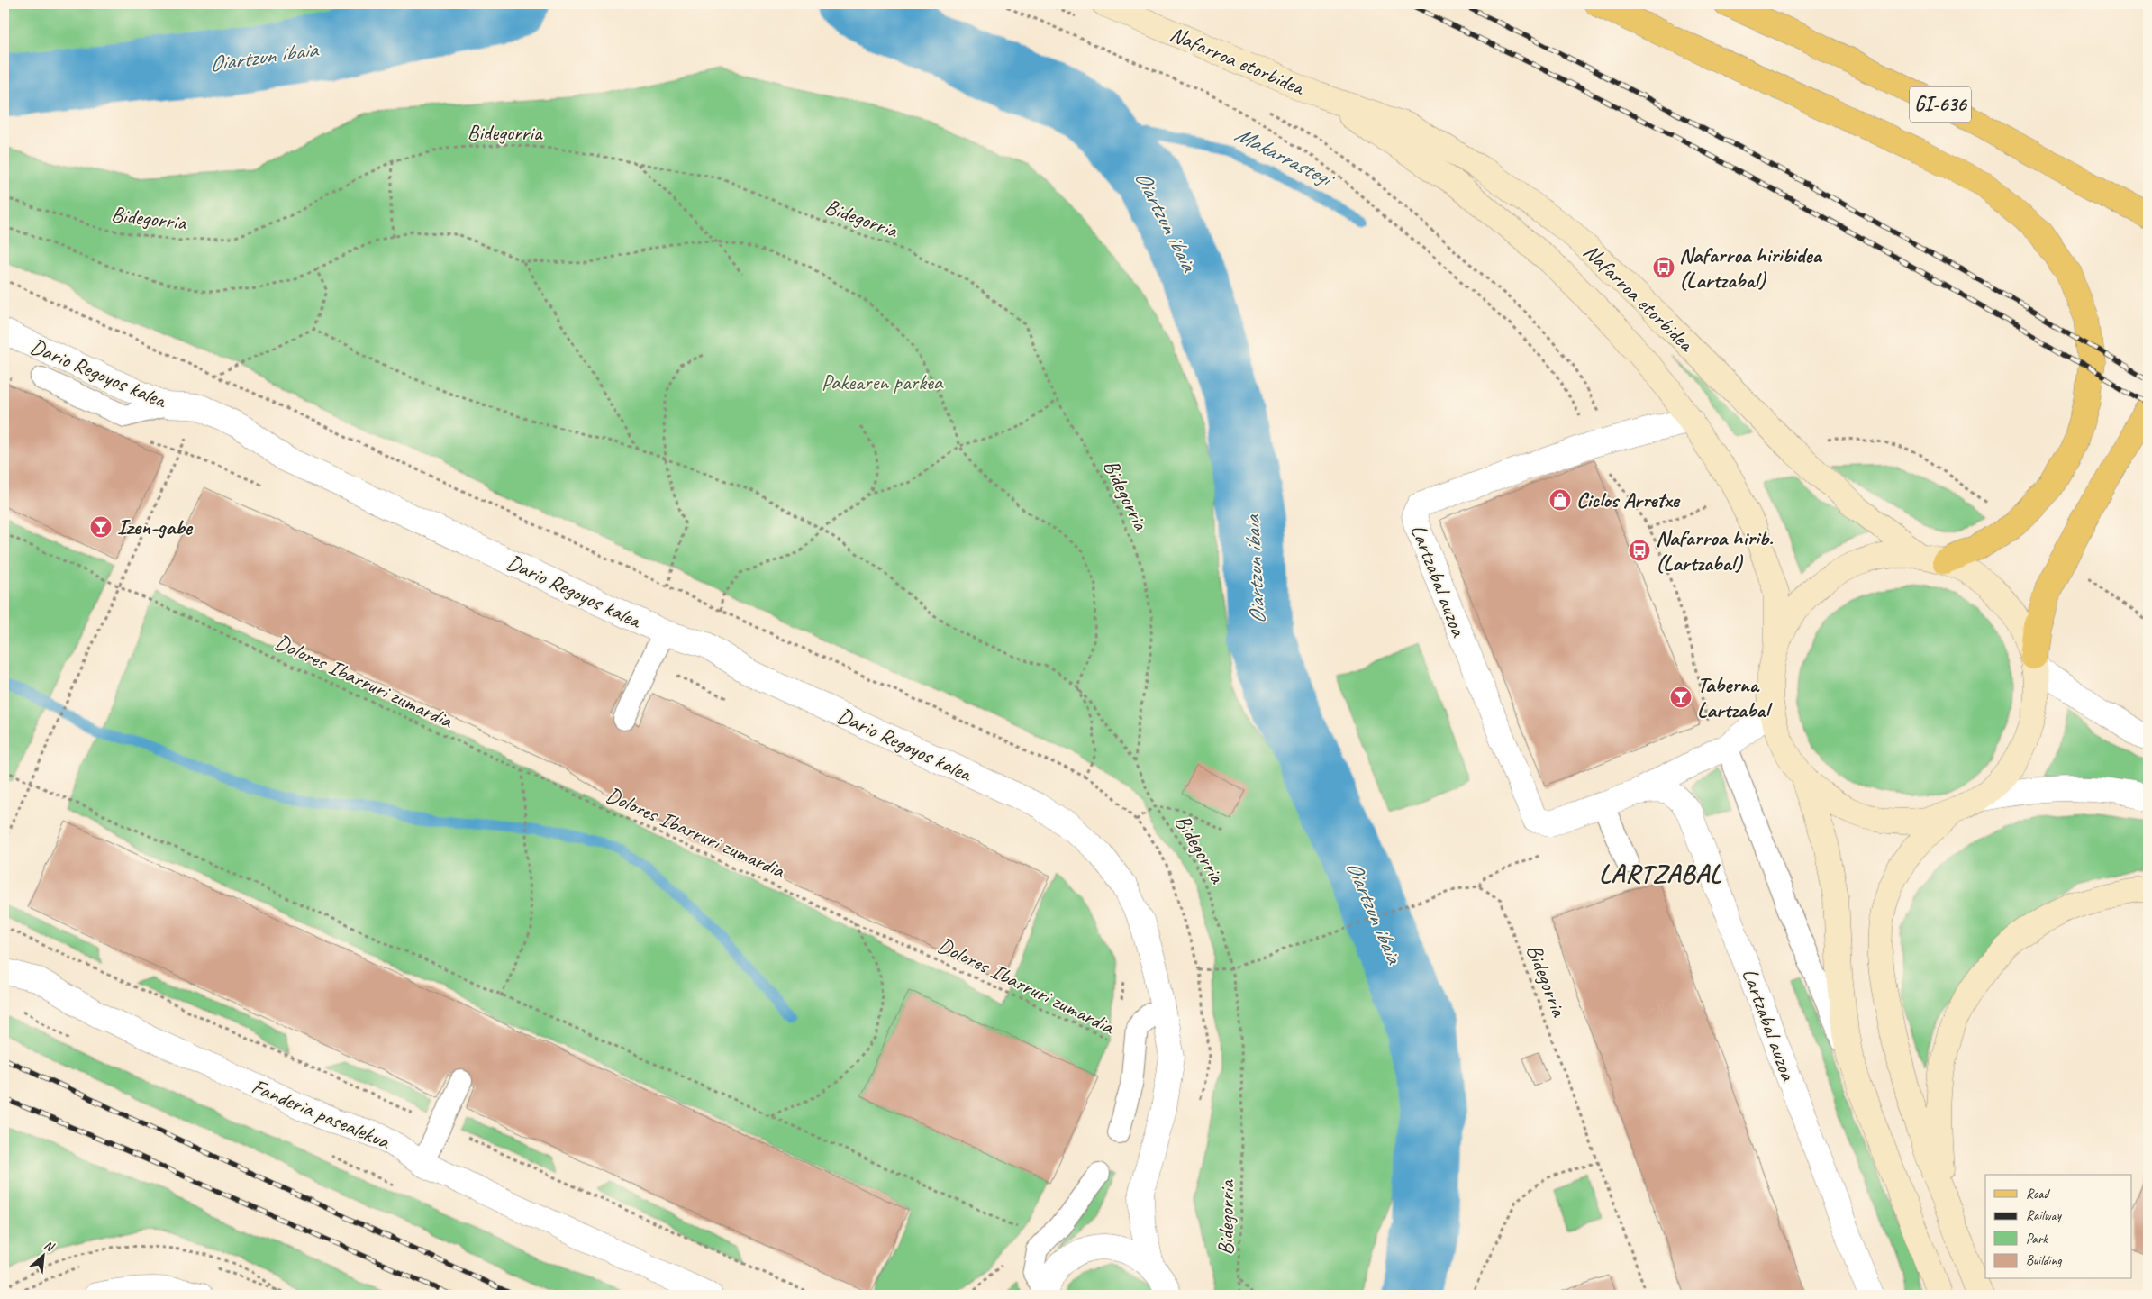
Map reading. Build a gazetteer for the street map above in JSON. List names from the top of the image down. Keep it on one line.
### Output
{"streets":{"main road":["Nafarroa etorbidea","GI-636"],"street":["Dario Regoyos kalea","Lartzabal auzoa","Fanderia pasealekua"],"path":["Bidegorria","Dolores Ibarruri zumardia"]},"crossings":[["Nafarroa etorbidea","Lartzabal auzoa"]],"districts":["LARTZABAL"],"water":["Oiartzun ibaia","Makarrastegi"],"parks":["Pakearen parkea"],"places":{"bus stop":["Nafarroa hiribidea (Lartzabal)","Nafarroa hirib. (Lartzabal)"],"shop":["Ciclos Arretxe"],"bar":["Izen-gabe","Taberna Lartzabal"]},"legend":["Road","Railway","Park","Building"],"north":"top right"}
